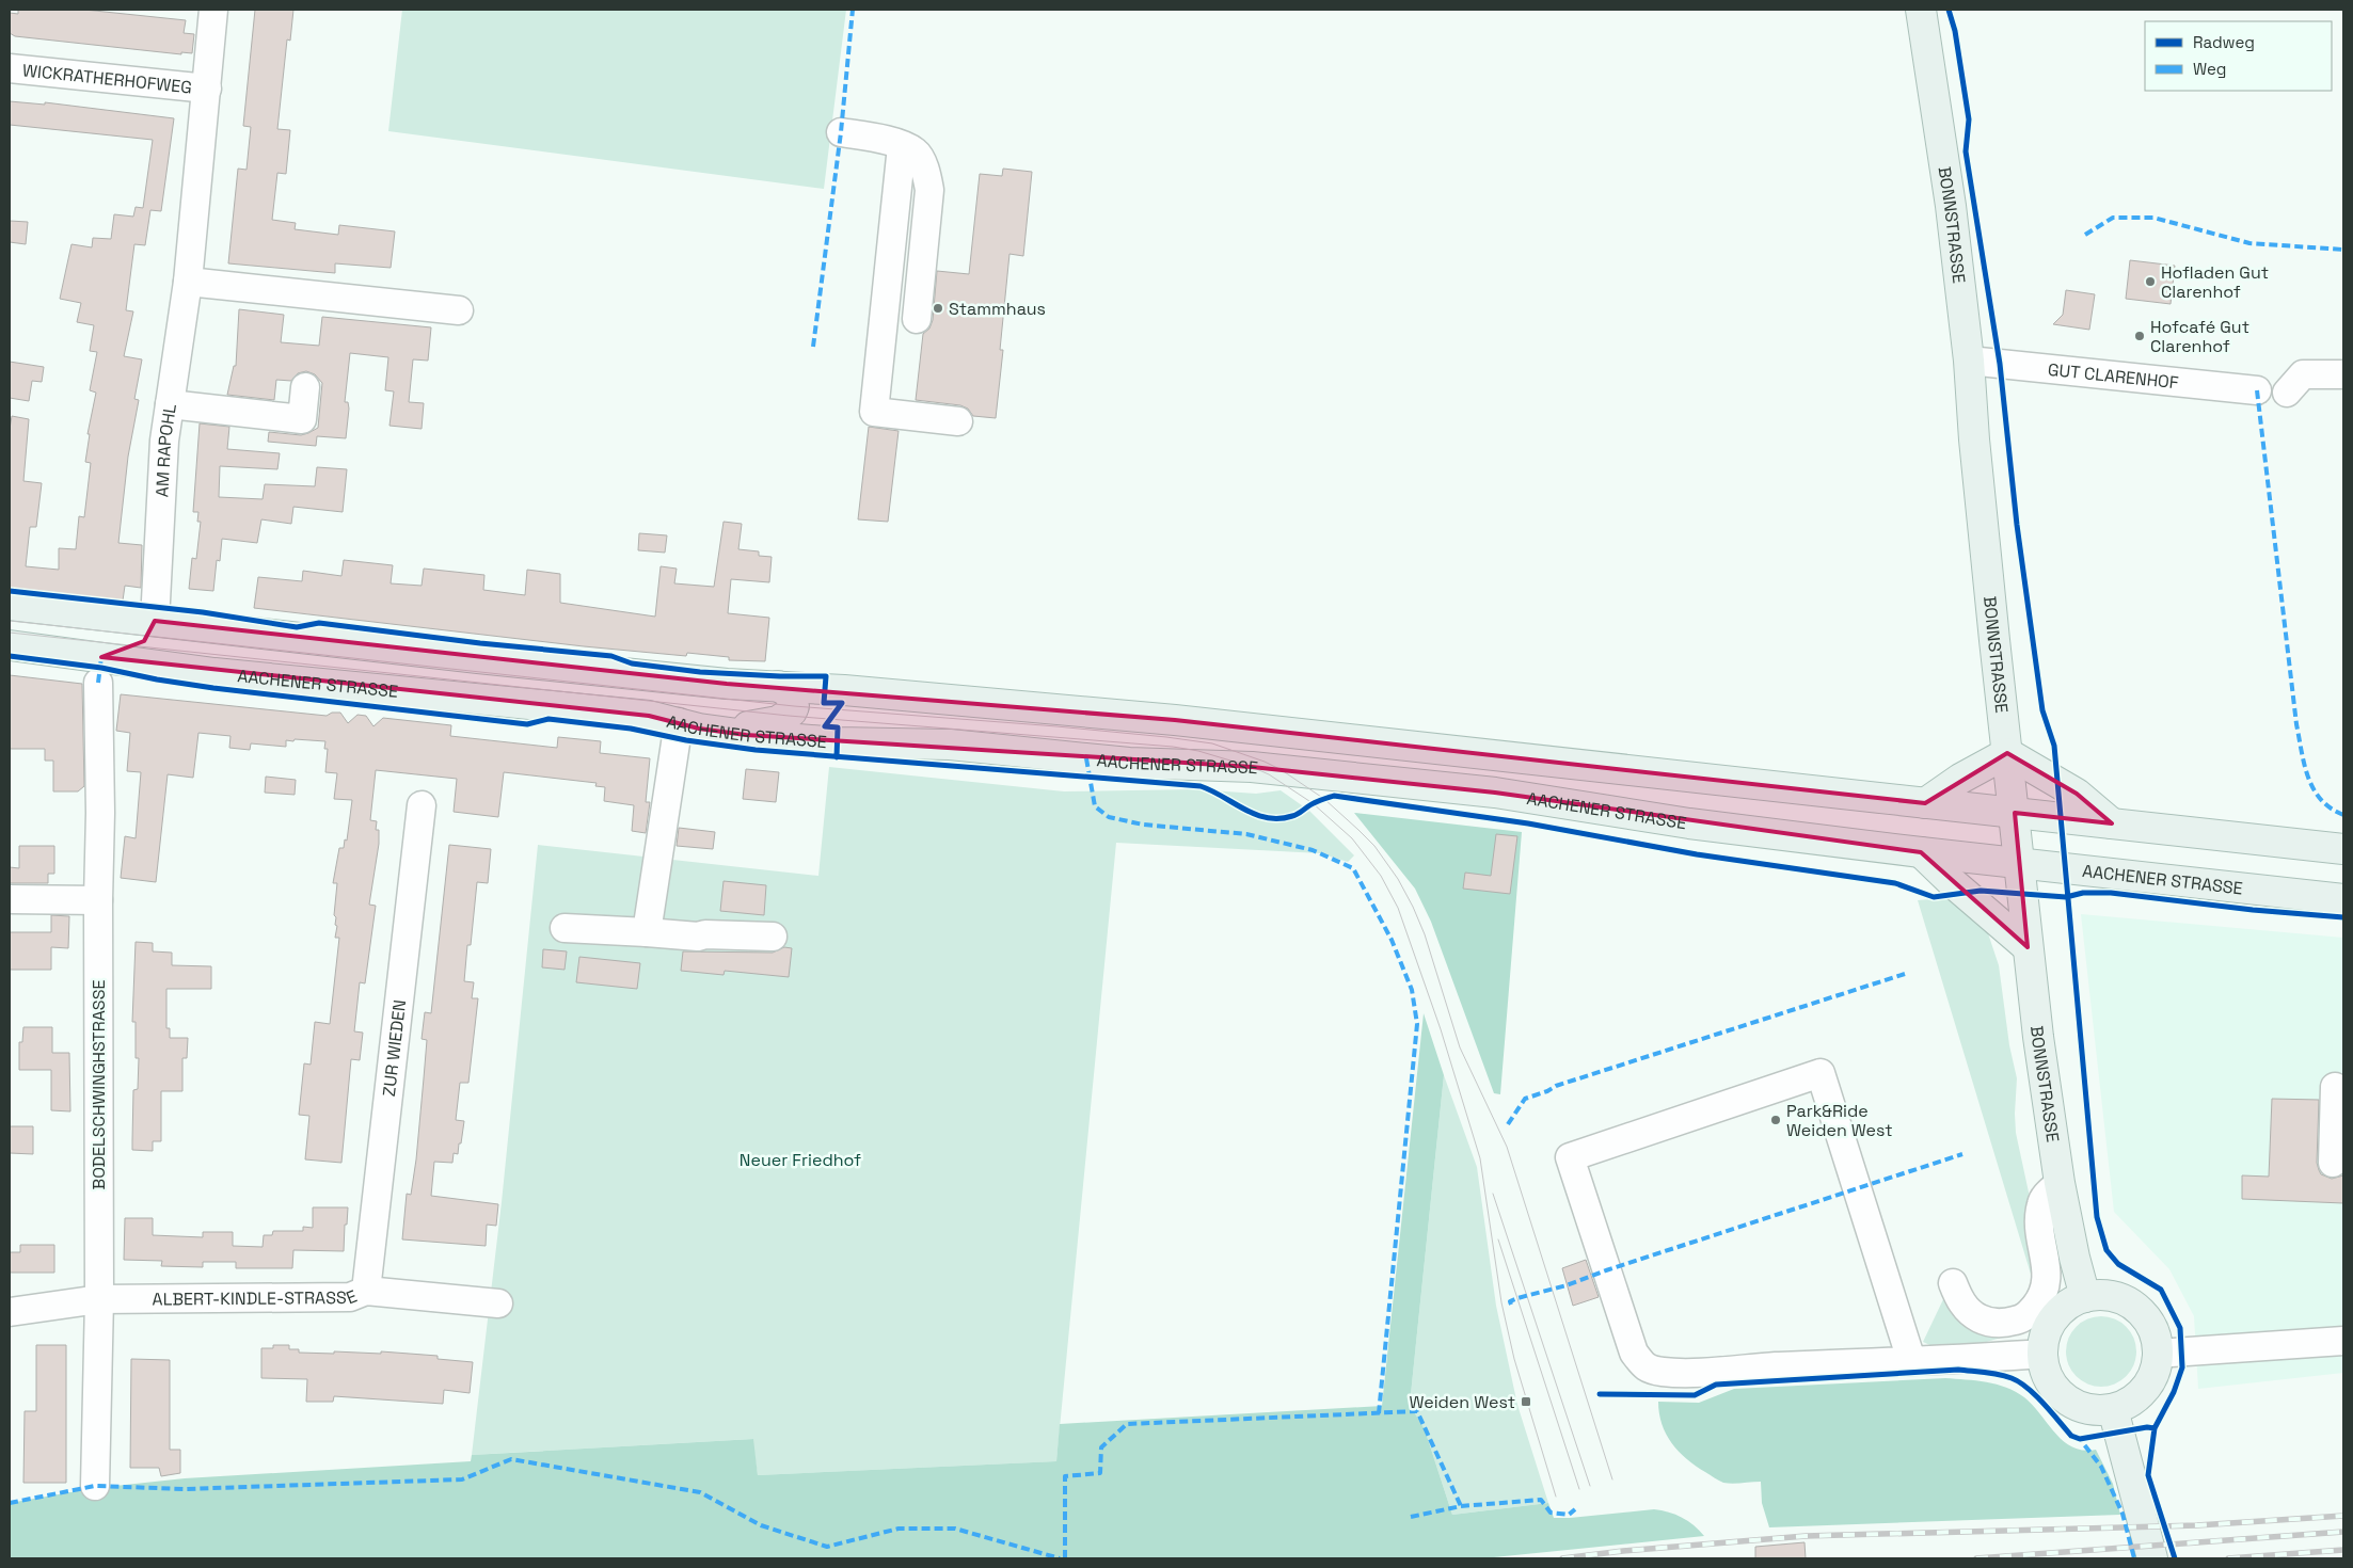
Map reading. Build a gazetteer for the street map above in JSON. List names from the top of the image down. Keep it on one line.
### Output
{"streets":{"main road":["BONNSTRASSE","AACHENER STRASSE"],"street":["WICKRATHERHOFWEG","GUT CLARENHOF","AM RAPOHL","ZUR WIEDEN","BODELSCHWINGHSTRASSE","ALBERT-KINDLE-STRASSE"]},"crossings":[["WICKRATHERHOFWEG","AM RAPOHL"],["BONNSTRASSE","GUT CLARENHOF"],["BONNSTRASSE","AACHENER STRASSE"],["AACHENER STRASSE","BODELSCHWINGHSTRASSE"],["ZUR WIEDEN","ALBERT-KINDLE-STRASSE"],["BODELSCHWINGHSTRASSE","ALBERT-KINDLE-STRASSE"]],"parks":["Neuer Friedhof"],"places":{"other":["Hofladen Gut Clarenhof","Stammhaus","Hofcafé Gut Clarenhof","Park&Ride Weiden West"],"transit":["Weiden West"]},"legend":["Radweg","Weg"]}
